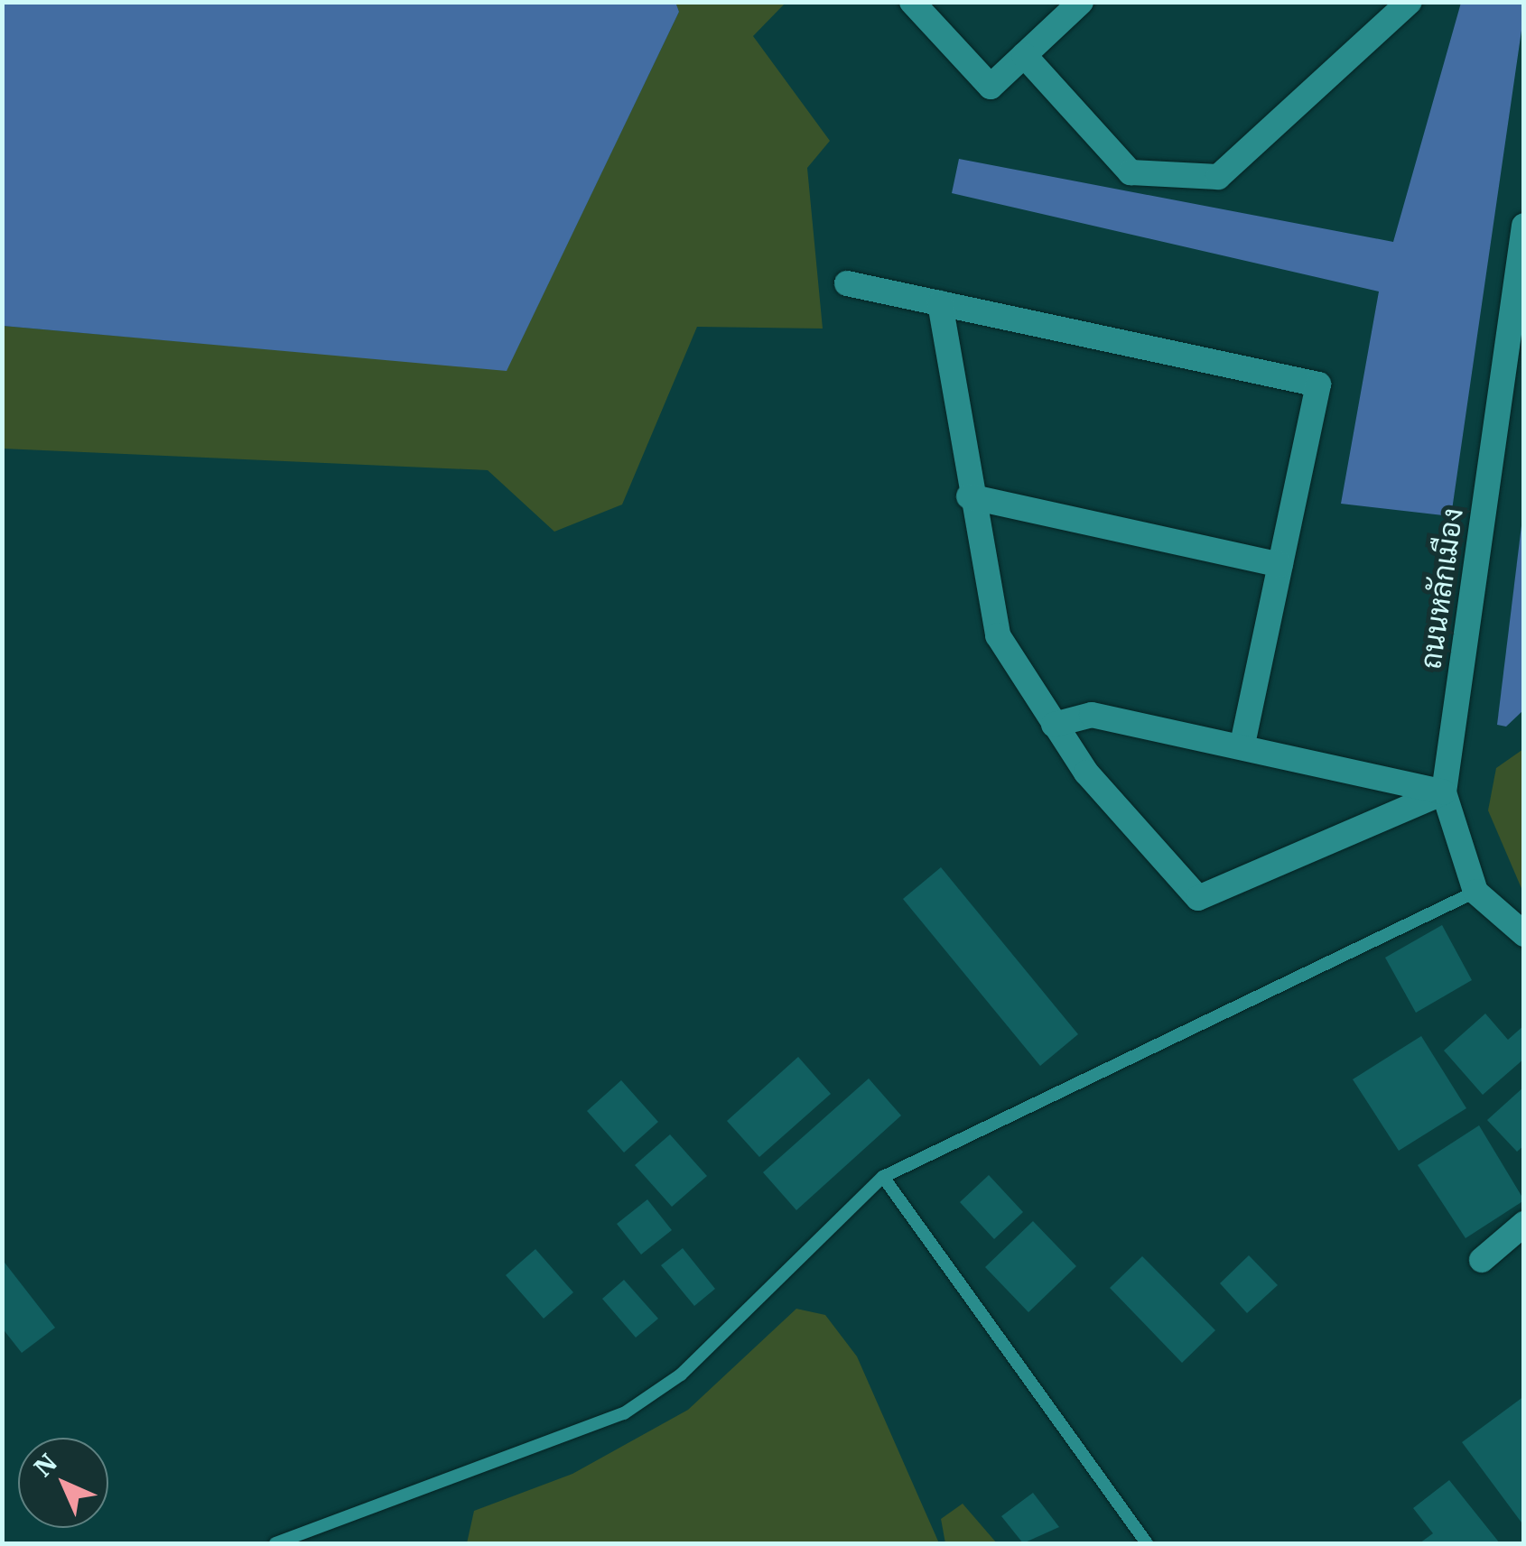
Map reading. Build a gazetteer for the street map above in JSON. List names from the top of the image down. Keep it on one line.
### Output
{"streets":{"street":["ถนนหลักเมือง"]},"north":"top left"}
